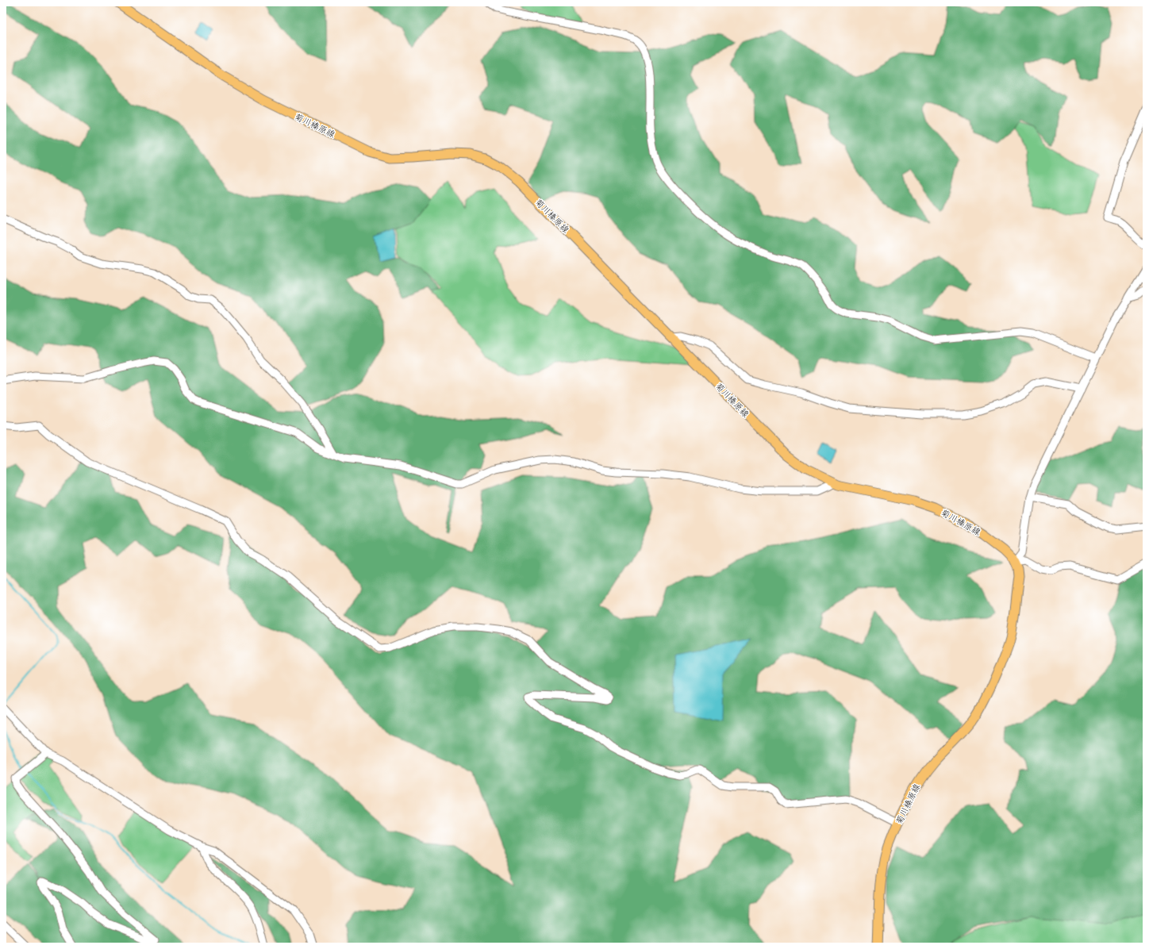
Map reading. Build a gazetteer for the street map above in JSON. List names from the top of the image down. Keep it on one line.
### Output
{"streets":{"main road":["菊川榛原線"]}}
